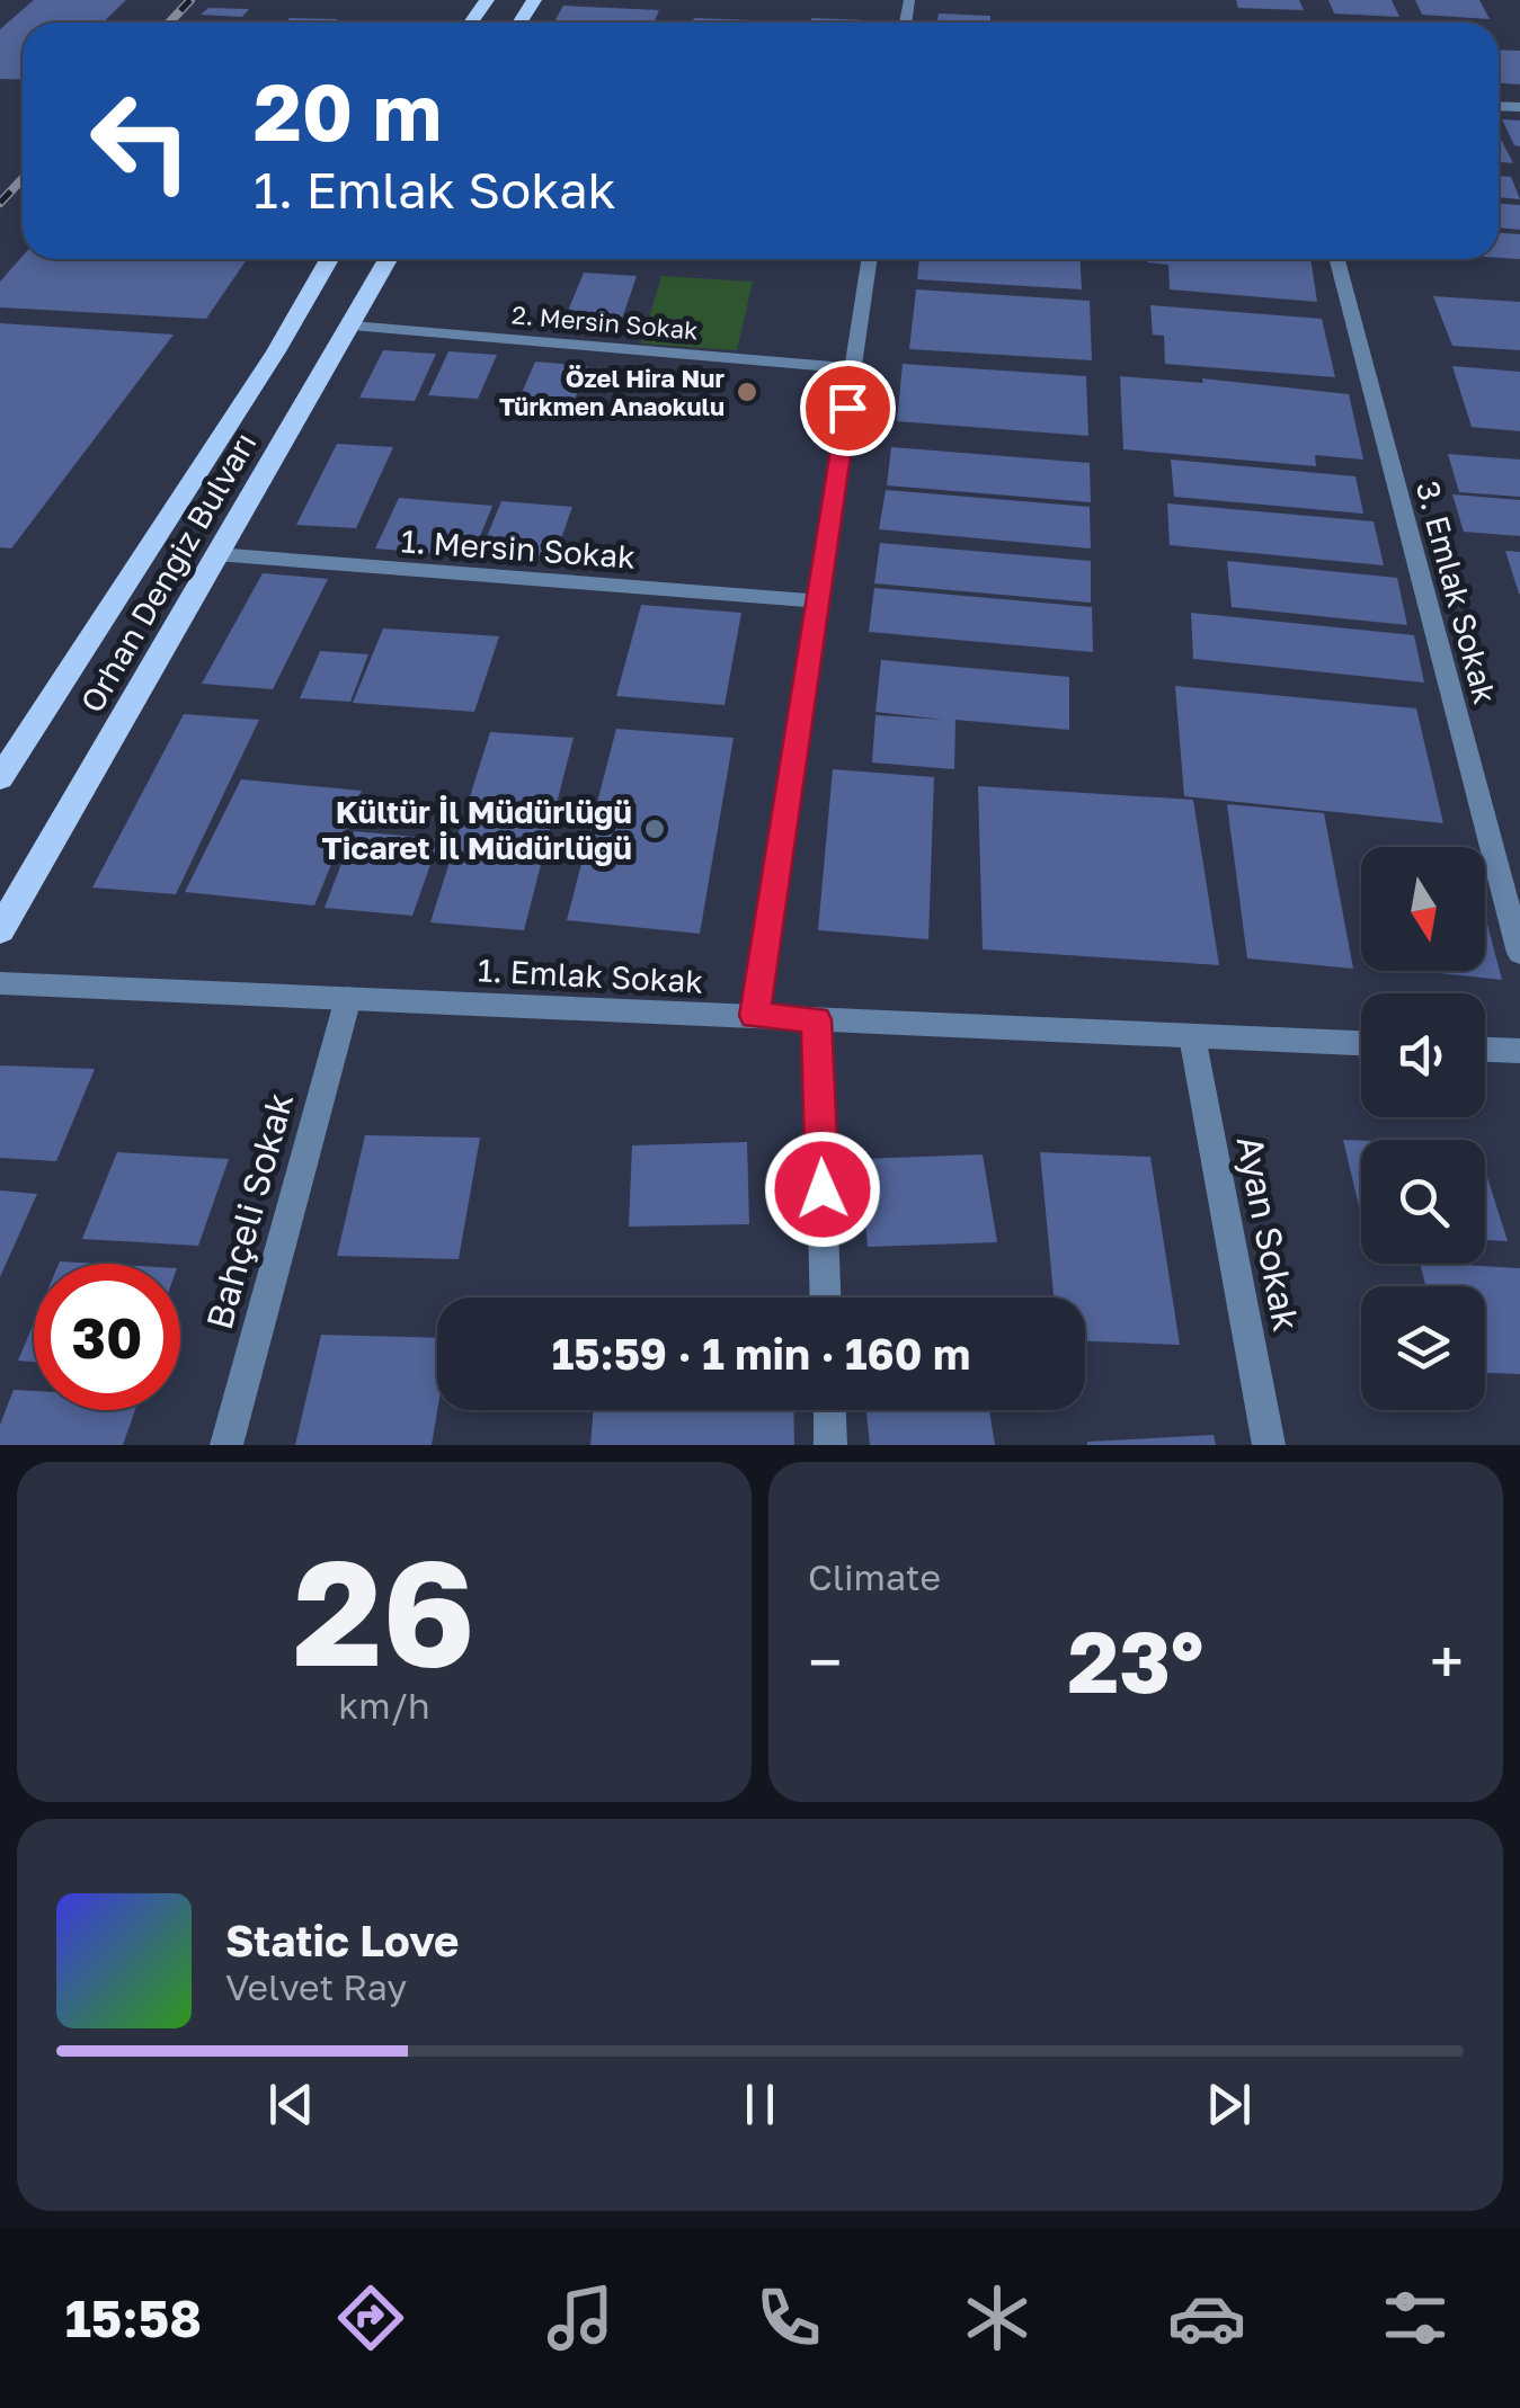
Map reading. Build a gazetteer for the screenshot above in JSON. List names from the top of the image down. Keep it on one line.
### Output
{"streets":{"main road":["Orhan Dengiz Bulvarı"],"street":["2. Mersin Sokak","1. Mersin Sokak","3. Emlak Sokak","1. Emlak Sokak","Bahçeli Sokak","Ayan Sokak"]},"crossings":[["2. Mersin Sokak","Orhan Dengiz Bulvarı"],["1. Mersin Sokak","Orhan Dengiz Bulvarı"],["1. Emlak Sokak","Bahçeli Sokak"],["1. Emlak Sokak","Ayan Sokak"]],"places":["Özel Hira Nur Türkmen Anaokulu","Kültür İl Müdürlüğü Ticaret İl Müdürlüğü"],"north":"bottom","page":{"turn":["20 m","1. Emlak Sokak"],"limit":"30","trip":"15:59 · 1 min · 160 m","tile":[["26","km/h"],"Climate"],"heat":["−","23°","+"],"song":["Static Love","Velvet Ray"],"tabs":"15:58"}}
